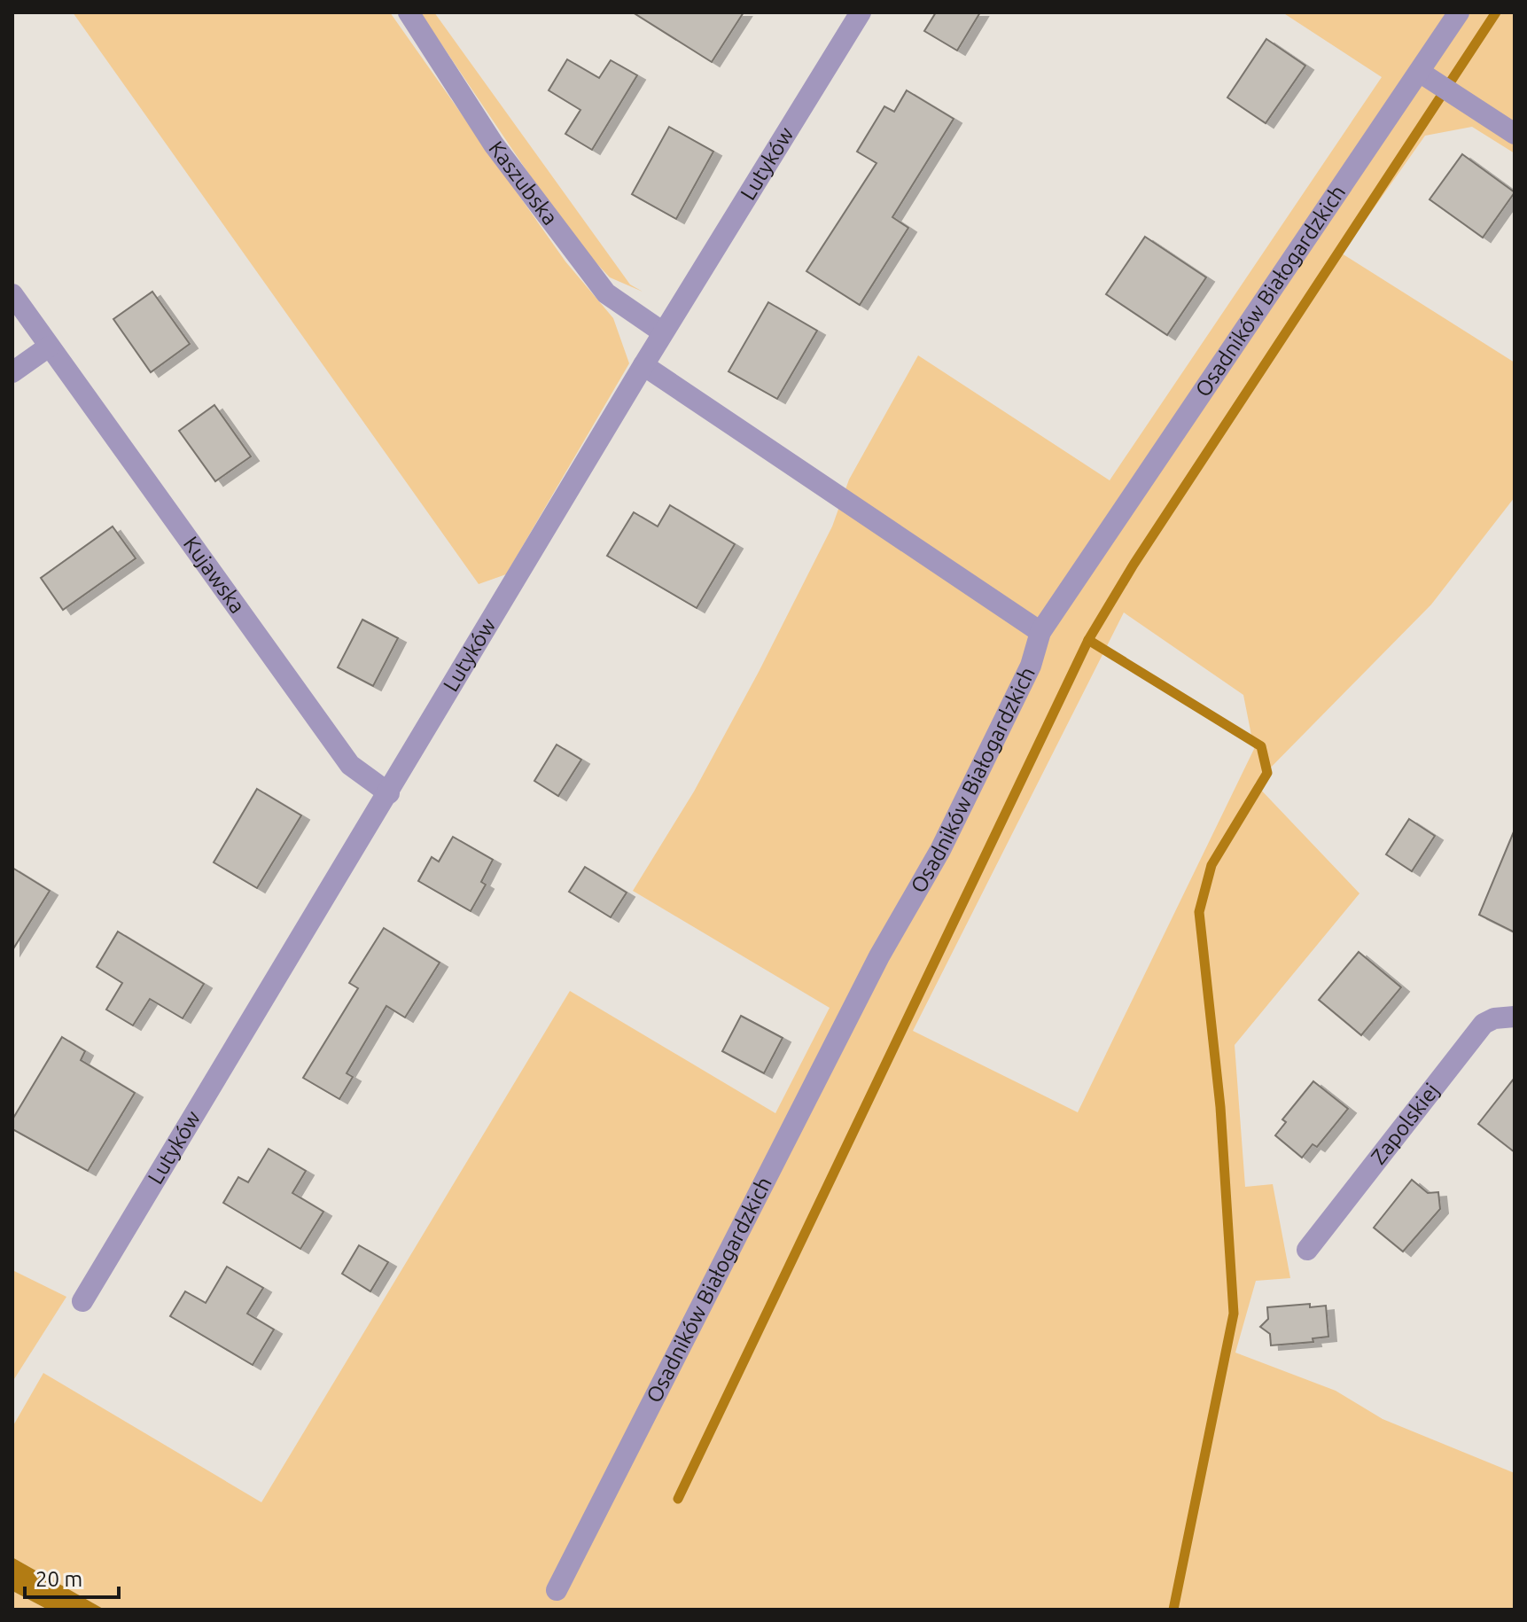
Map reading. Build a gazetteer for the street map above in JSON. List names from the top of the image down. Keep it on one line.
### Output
{"streets":{"street":["Lutyków","Kaszubska","Osadników Białogardzkich","Kujawska","Zapolskiej"]},"crossings":[["Lutyków","Kaszubska"],["Lutyków","Kujawska"]],"scale_bar":"20 m"}
